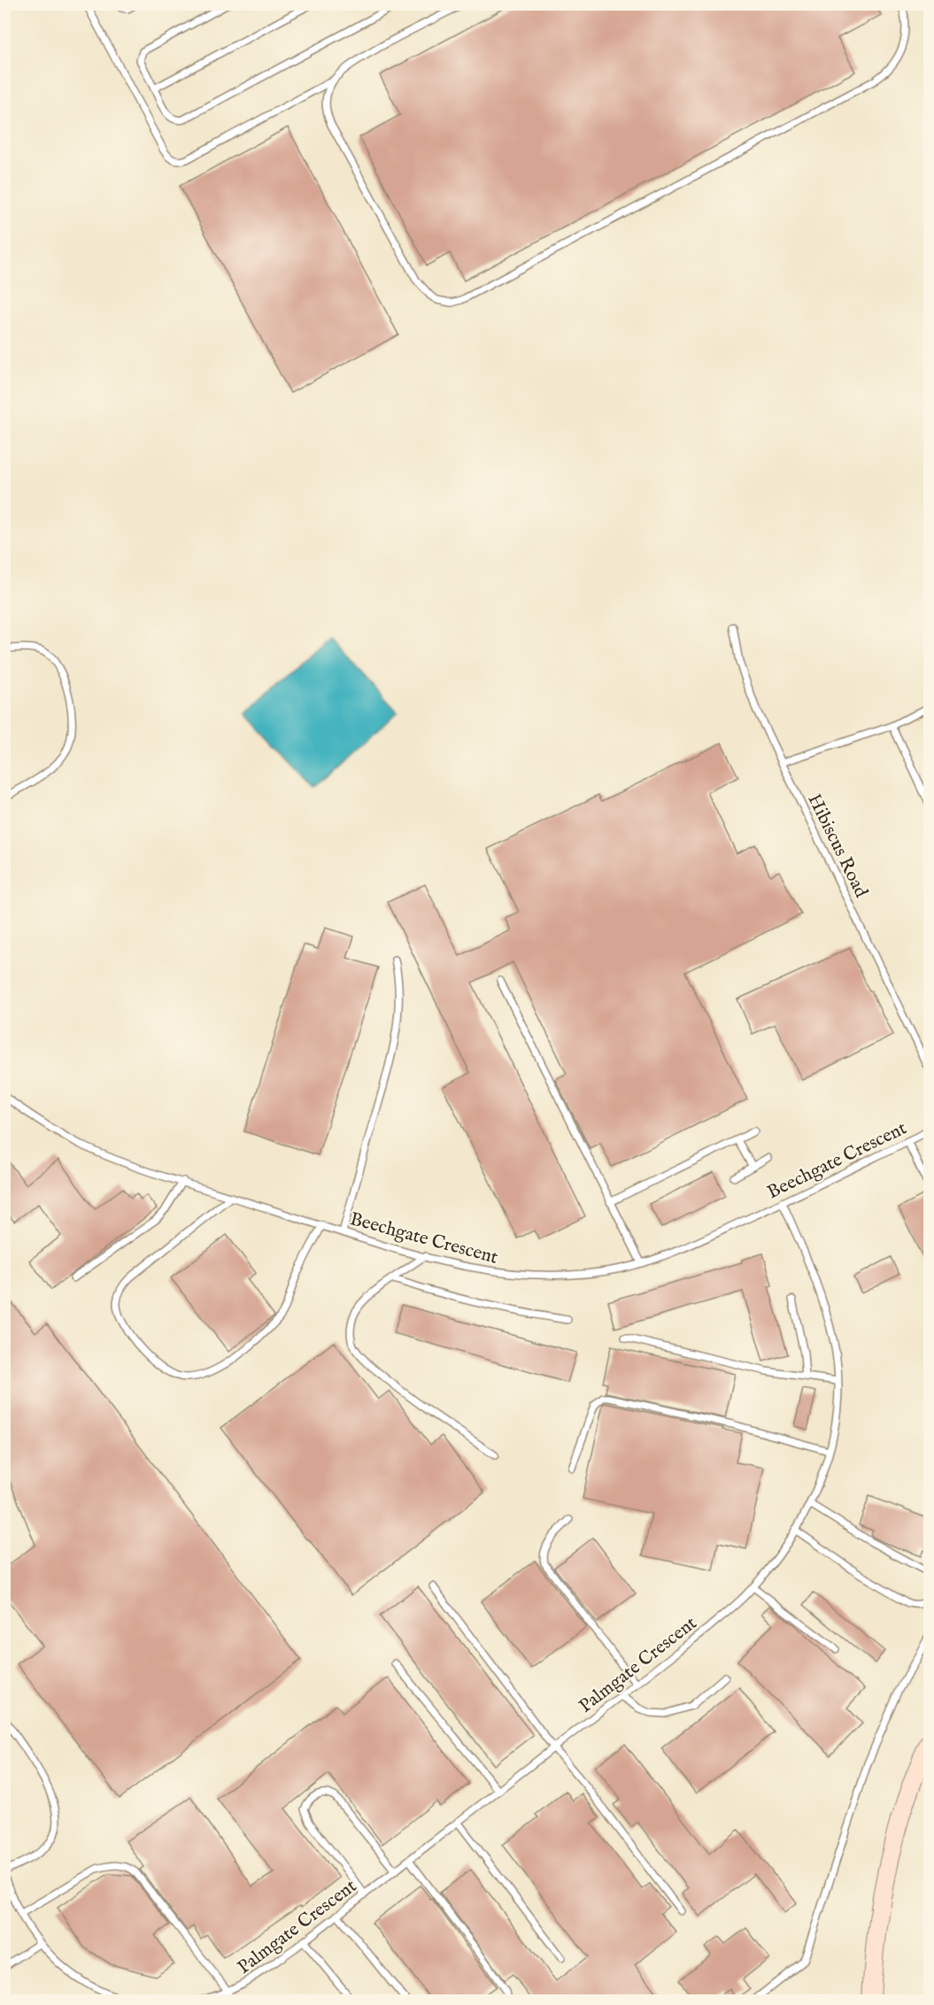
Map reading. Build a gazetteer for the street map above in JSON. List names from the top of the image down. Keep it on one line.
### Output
{"streets":{"lane":["Hibiscus Road","Beechgate Crescent","Palmgate Crescent"]},"crossings":[["Beechgate Crescent","Palmgate Crescent"]]}
